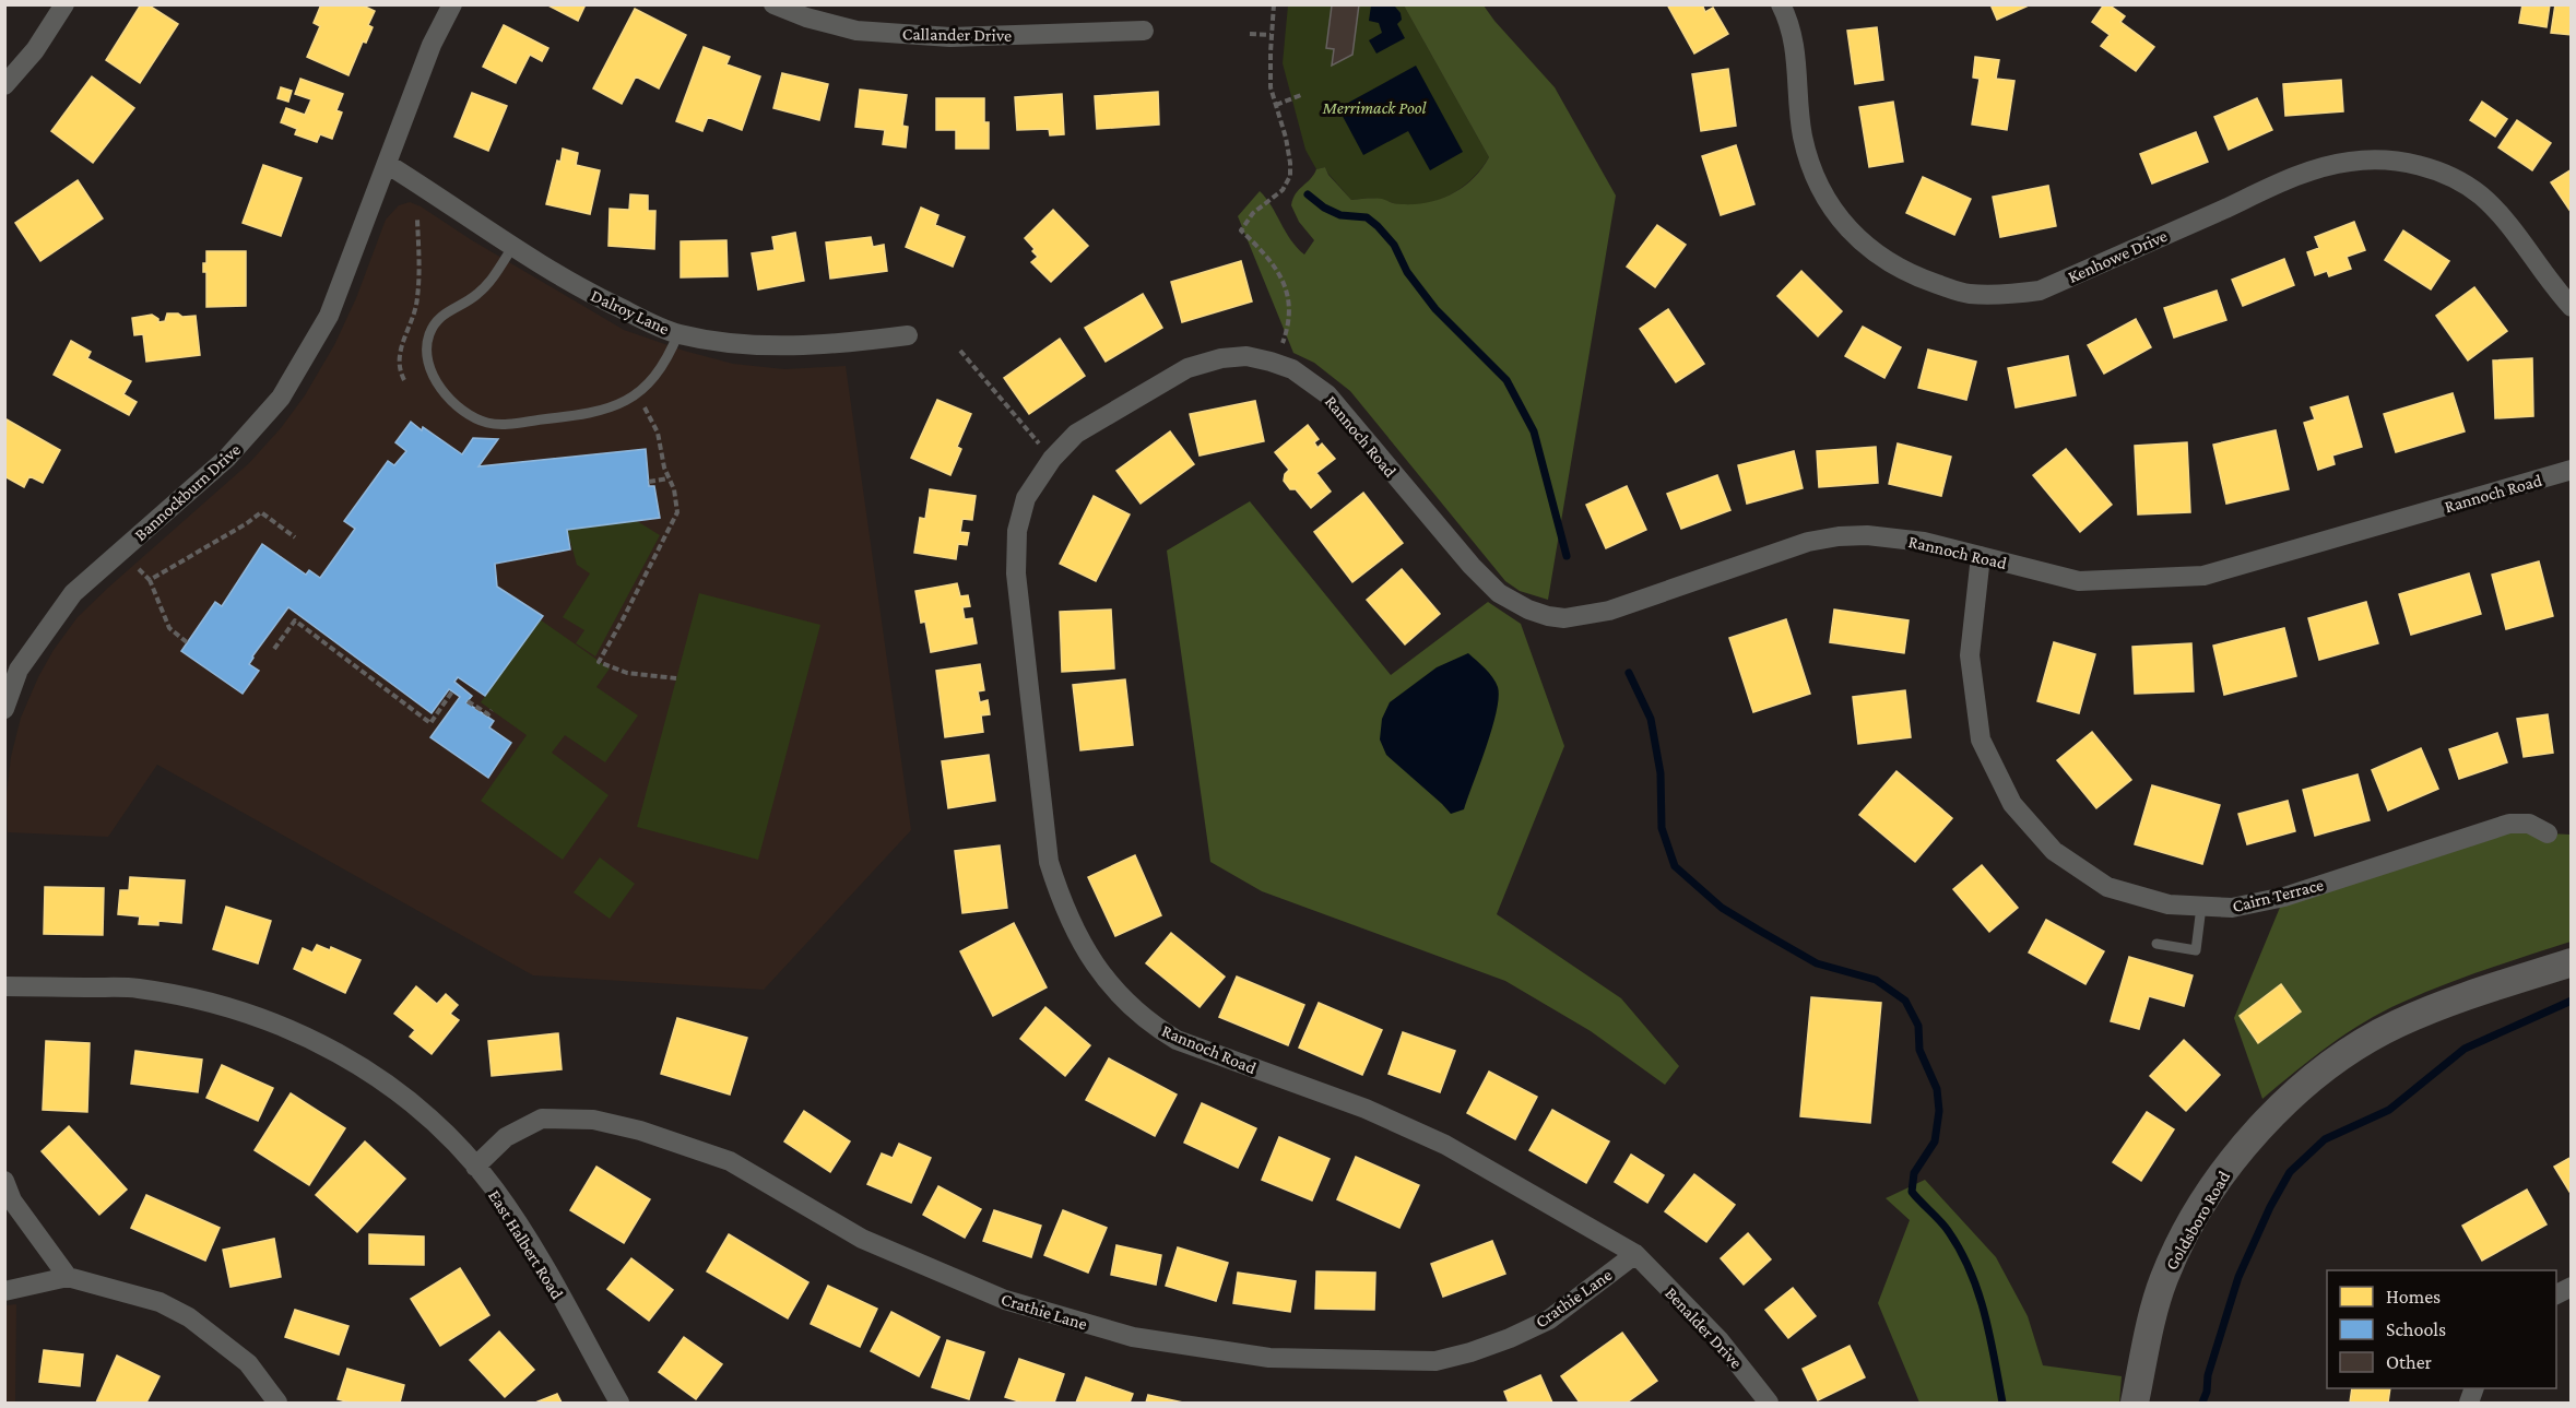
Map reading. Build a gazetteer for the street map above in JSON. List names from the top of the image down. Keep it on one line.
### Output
{"streets":{"main road":["Goldsboro Road"],"street":["Callander Drive","Kenhowe Drive","Dalroy Lane","Rannoch Road","Bannockburn Drive","Cairn Terrace","East Halbert Road","Crathie Lane","Benalder Drive"]},"crossings":[["Dalroy Lane","Bannockburn Drive"],["Rannoch Road","Cairn Terrace"],["Rannoch Road","Crathie Lane"],["Rannoch Road","Benalder Drive"],["East Halbert Road","Crathie Lane"],["Crathie Lane","Benalder Drive"]],"parks":["Merrimack Pool"],"legend":["Homes","Schools","Other"]}
